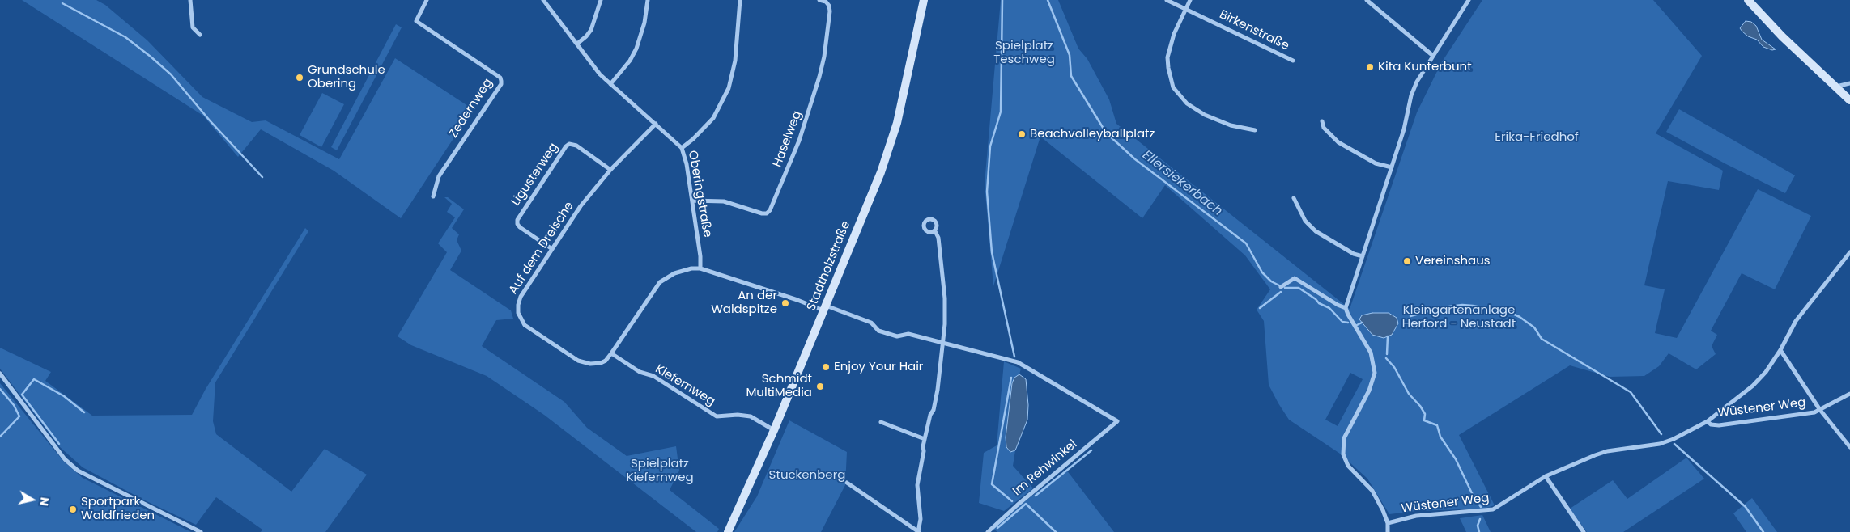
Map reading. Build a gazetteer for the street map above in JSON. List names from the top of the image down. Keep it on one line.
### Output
{"streets":{"street":["Birkenstraße","Zedernweg","Haselweg","Ligusterweg","Oberingstraße","Auf dem Dreische","Stadtholzstraße","Kiefernweg","Wüstener Weg","Im Rehwinkel"]},"crossings":[["Haselweg","Oberingstraße"],["Ligusterweg","Auf dem Dreische"],["Oberingstraße","Auf dem Dreische"],["Auf dem Dreische","Kiefernweg"],["Stadtholzstraße","Kiefernweg"]],"water":["Ellersiekerbach"],"parks":["Spielplatz Teschweg","Erika-Friedhof","Kleingartenanlage Herford - Neustadt","Spielplatz Kiefernweg","Stuckenberg"],"places":["Kita Kunterbunt","Grundschule Obering","Beachvolleyballplatz","Vereinshaus","An der Waldspitze","Enjoy Your Hair","Schmidt MultiMedia","Sportpark Waldfrieden"],"north":"right"}
